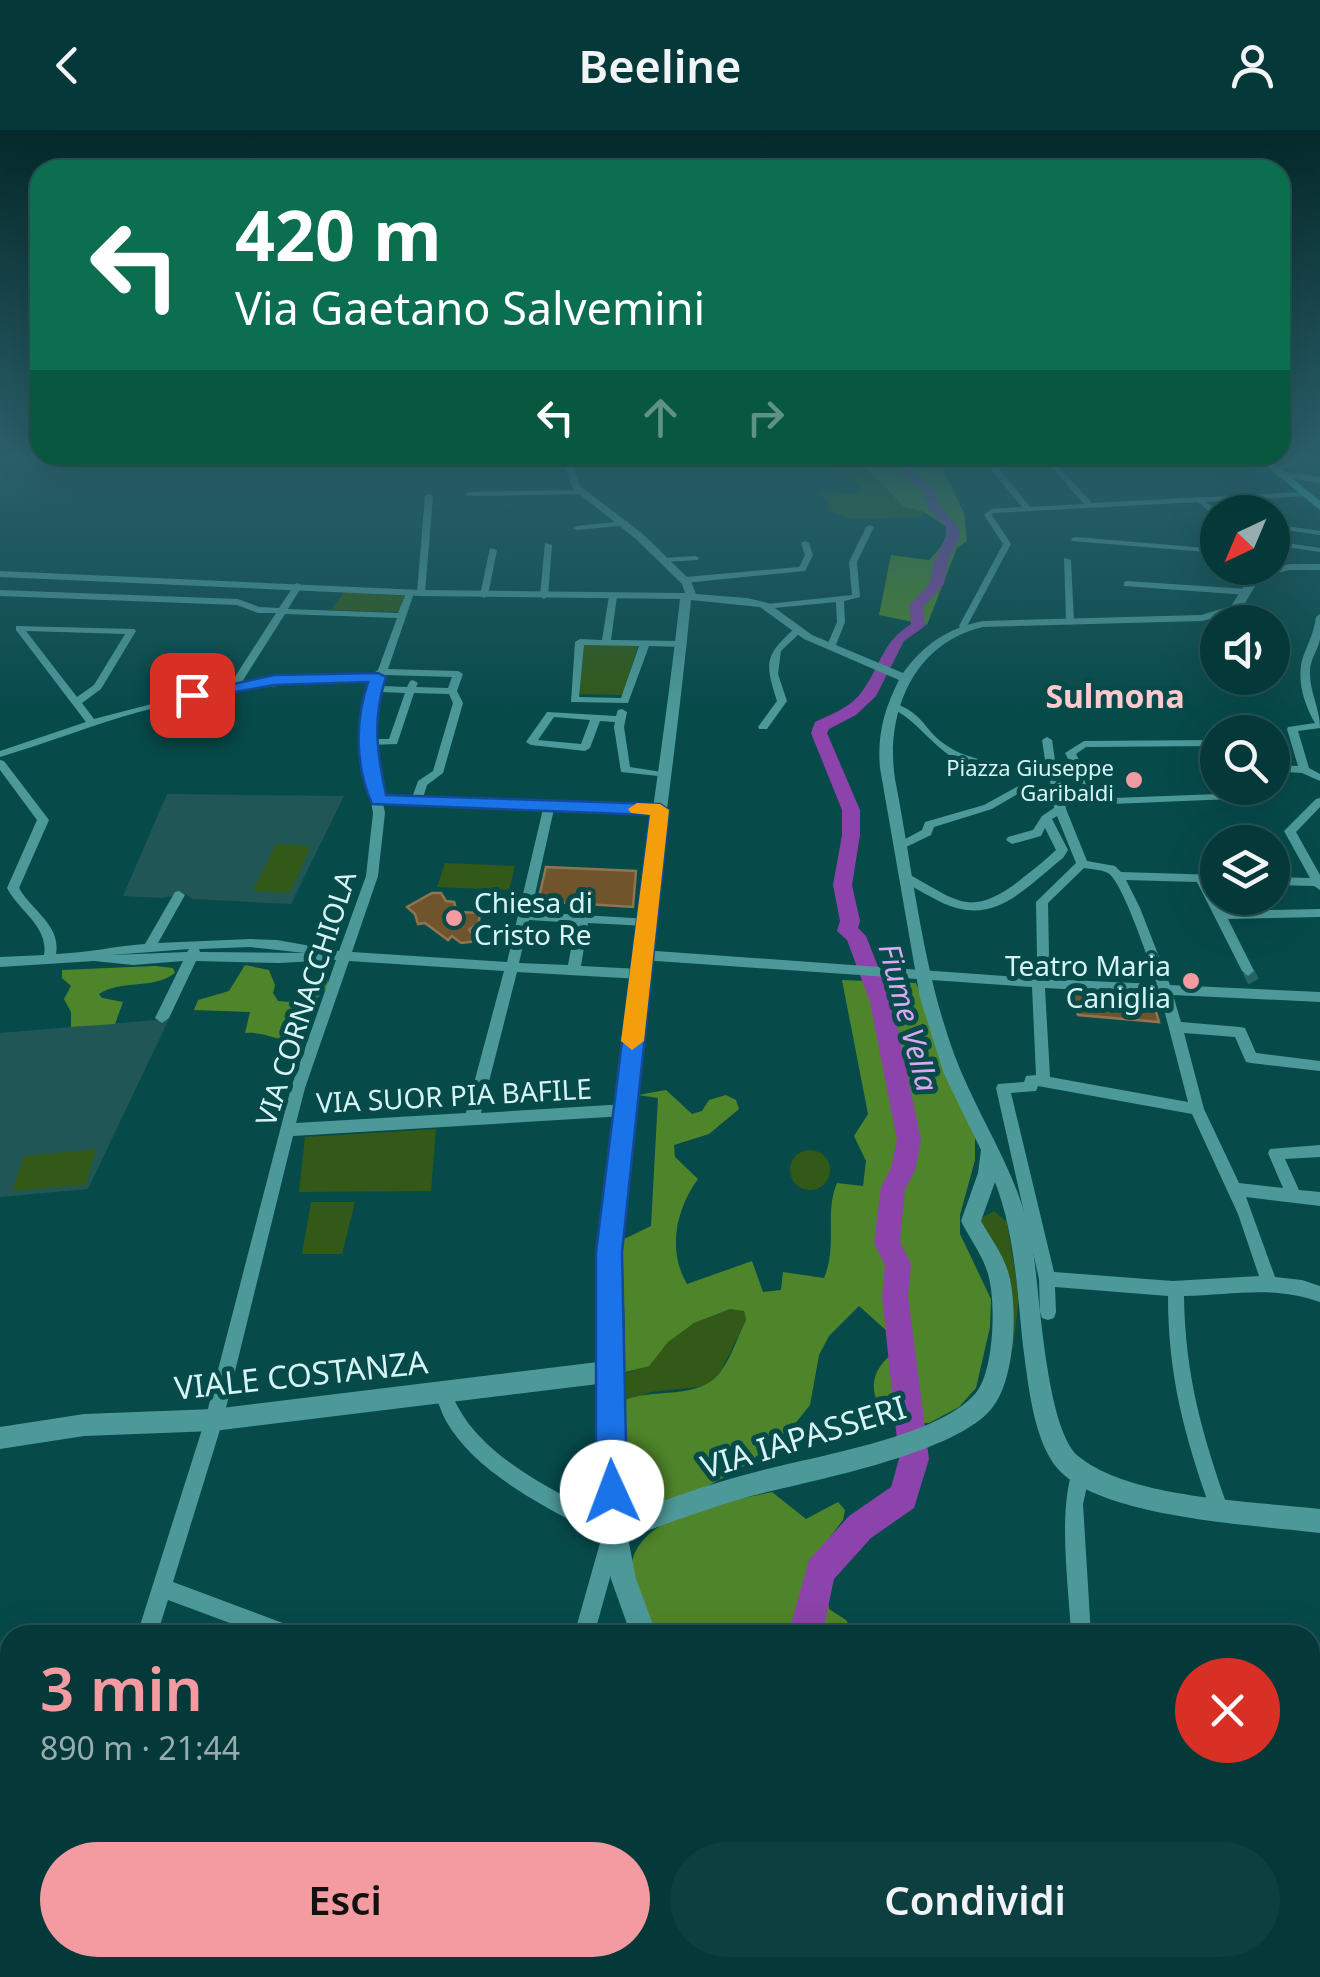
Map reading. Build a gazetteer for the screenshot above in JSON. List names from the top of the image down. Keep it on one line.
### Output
{"streets":{"street":["VIA CORNACCHIOLA","VIA SUOR PIA BAFILE","VIALE COSTANZA","VIA IAPASSERI"]},"crossings":[["VIA CORNACCHIOLA","VIA SUOR PIA BAFILE"],["VIA CORNACCHIOLA","VIALE COSTANZA"]],"districts":["Sulmona"],"water":["Fiume Vella"],"places":["Piazza Giuseppe Garibaldi","Chiesa di Cristo Re","Teatro Maria Caniglia"],"north":"bottom left","page":{"header":"Beeline","turn":["420 m","Via Gaetano Salvemini"],"heading":["3 min","890 m · 21:44"],"buttons":["Esci","Condividi"]}}
